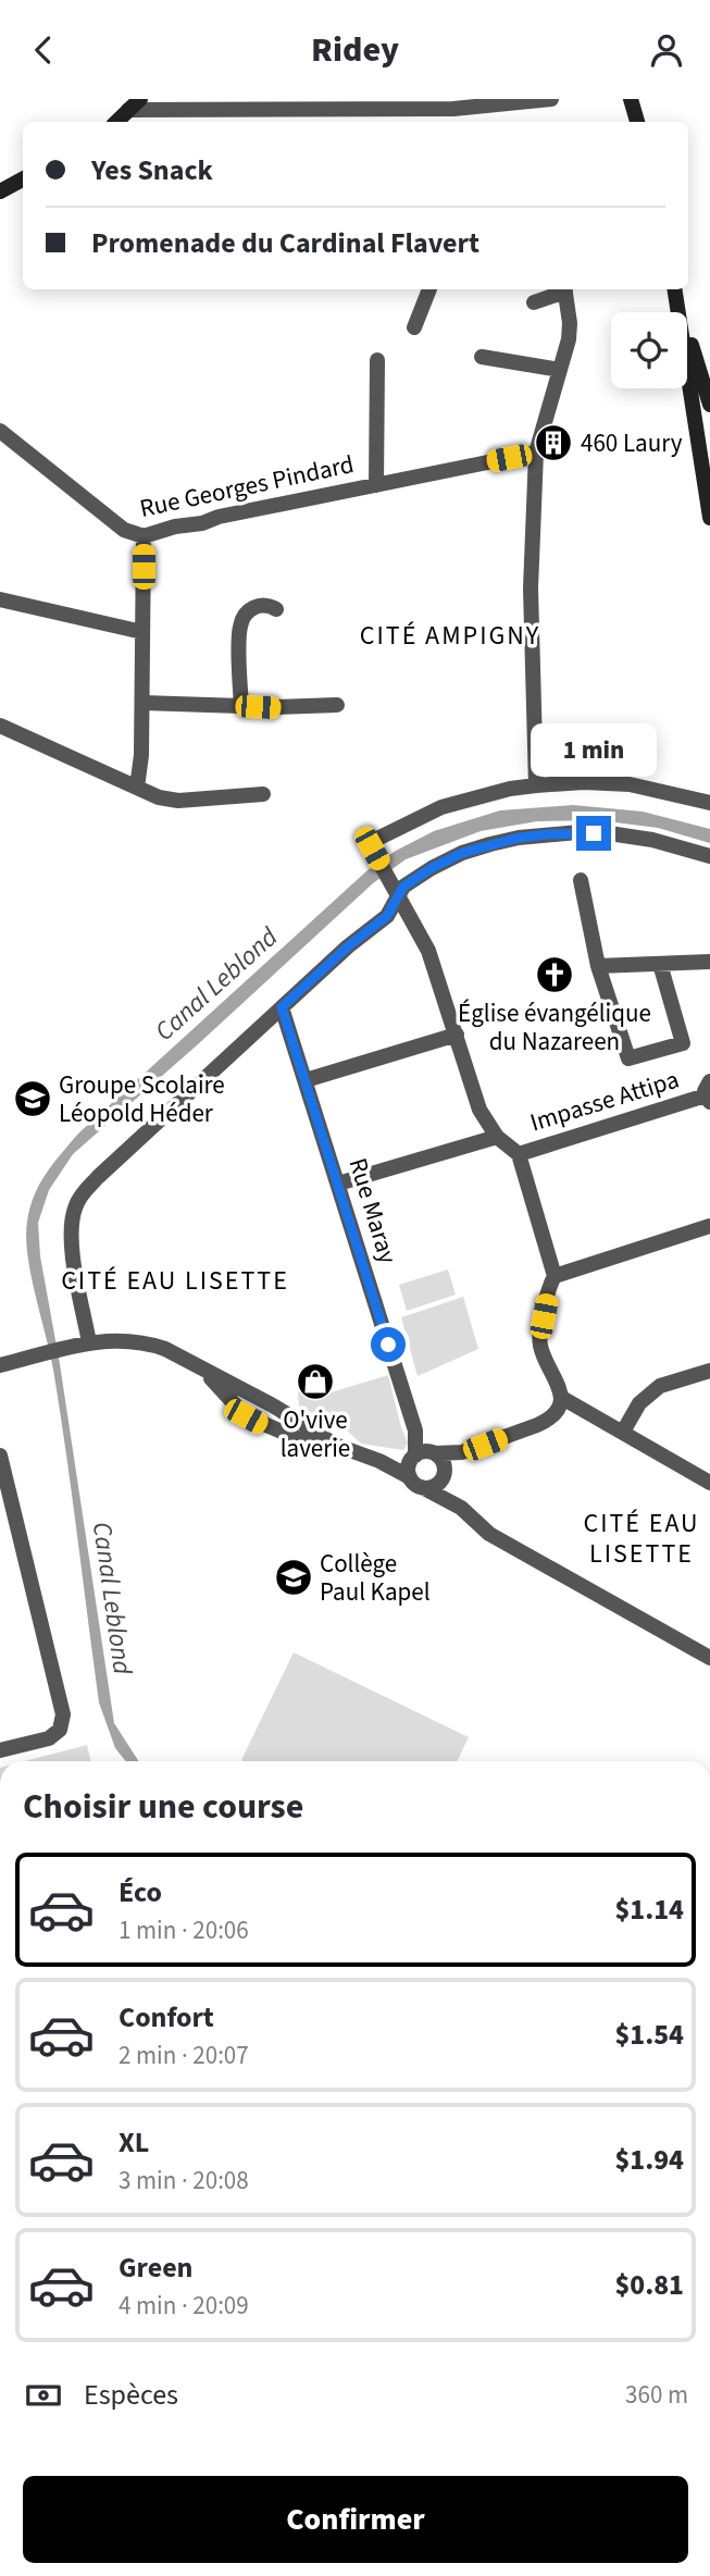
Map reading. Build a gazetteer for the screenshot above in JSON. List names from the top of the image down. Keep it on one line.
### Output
{"streets":{"street":["Rue Georges Pindard","Impasse Attipa","Rue Maray"]},"districts":["CITÉ AMPIGNY","CITÉ EAU LISETTE","CITÉ EAU LISETTE"],"water":["Canal Leblond"],"places":{"building":["460 Laury"],"church":["Église évangélique du Nazareen"],"school or university":["Groupe Scolaire Léopold Héder","Collège Paul Kapel"],"shop":["O'vive laverie"]},"page":{"header":"Ridey","banner":["Yes Snack","Promenade du Cardinal Flavert"],"bubble":"1 min","heading":"Choisir une course","list":[{"name":"Éco","note":"1 min · 20:06","value":"$1.14"},{"name":"Confort","note":"2 min · 20:07","value":"$1.54"},{"name":"XL","note":"3 min · 20:08","value":"$1.94"},{"name":"Green","note":"4 min · 20:09","value":"$0.81"}],"pay":["Espèces","360 m"],"buttons":"Confirmer"}}
